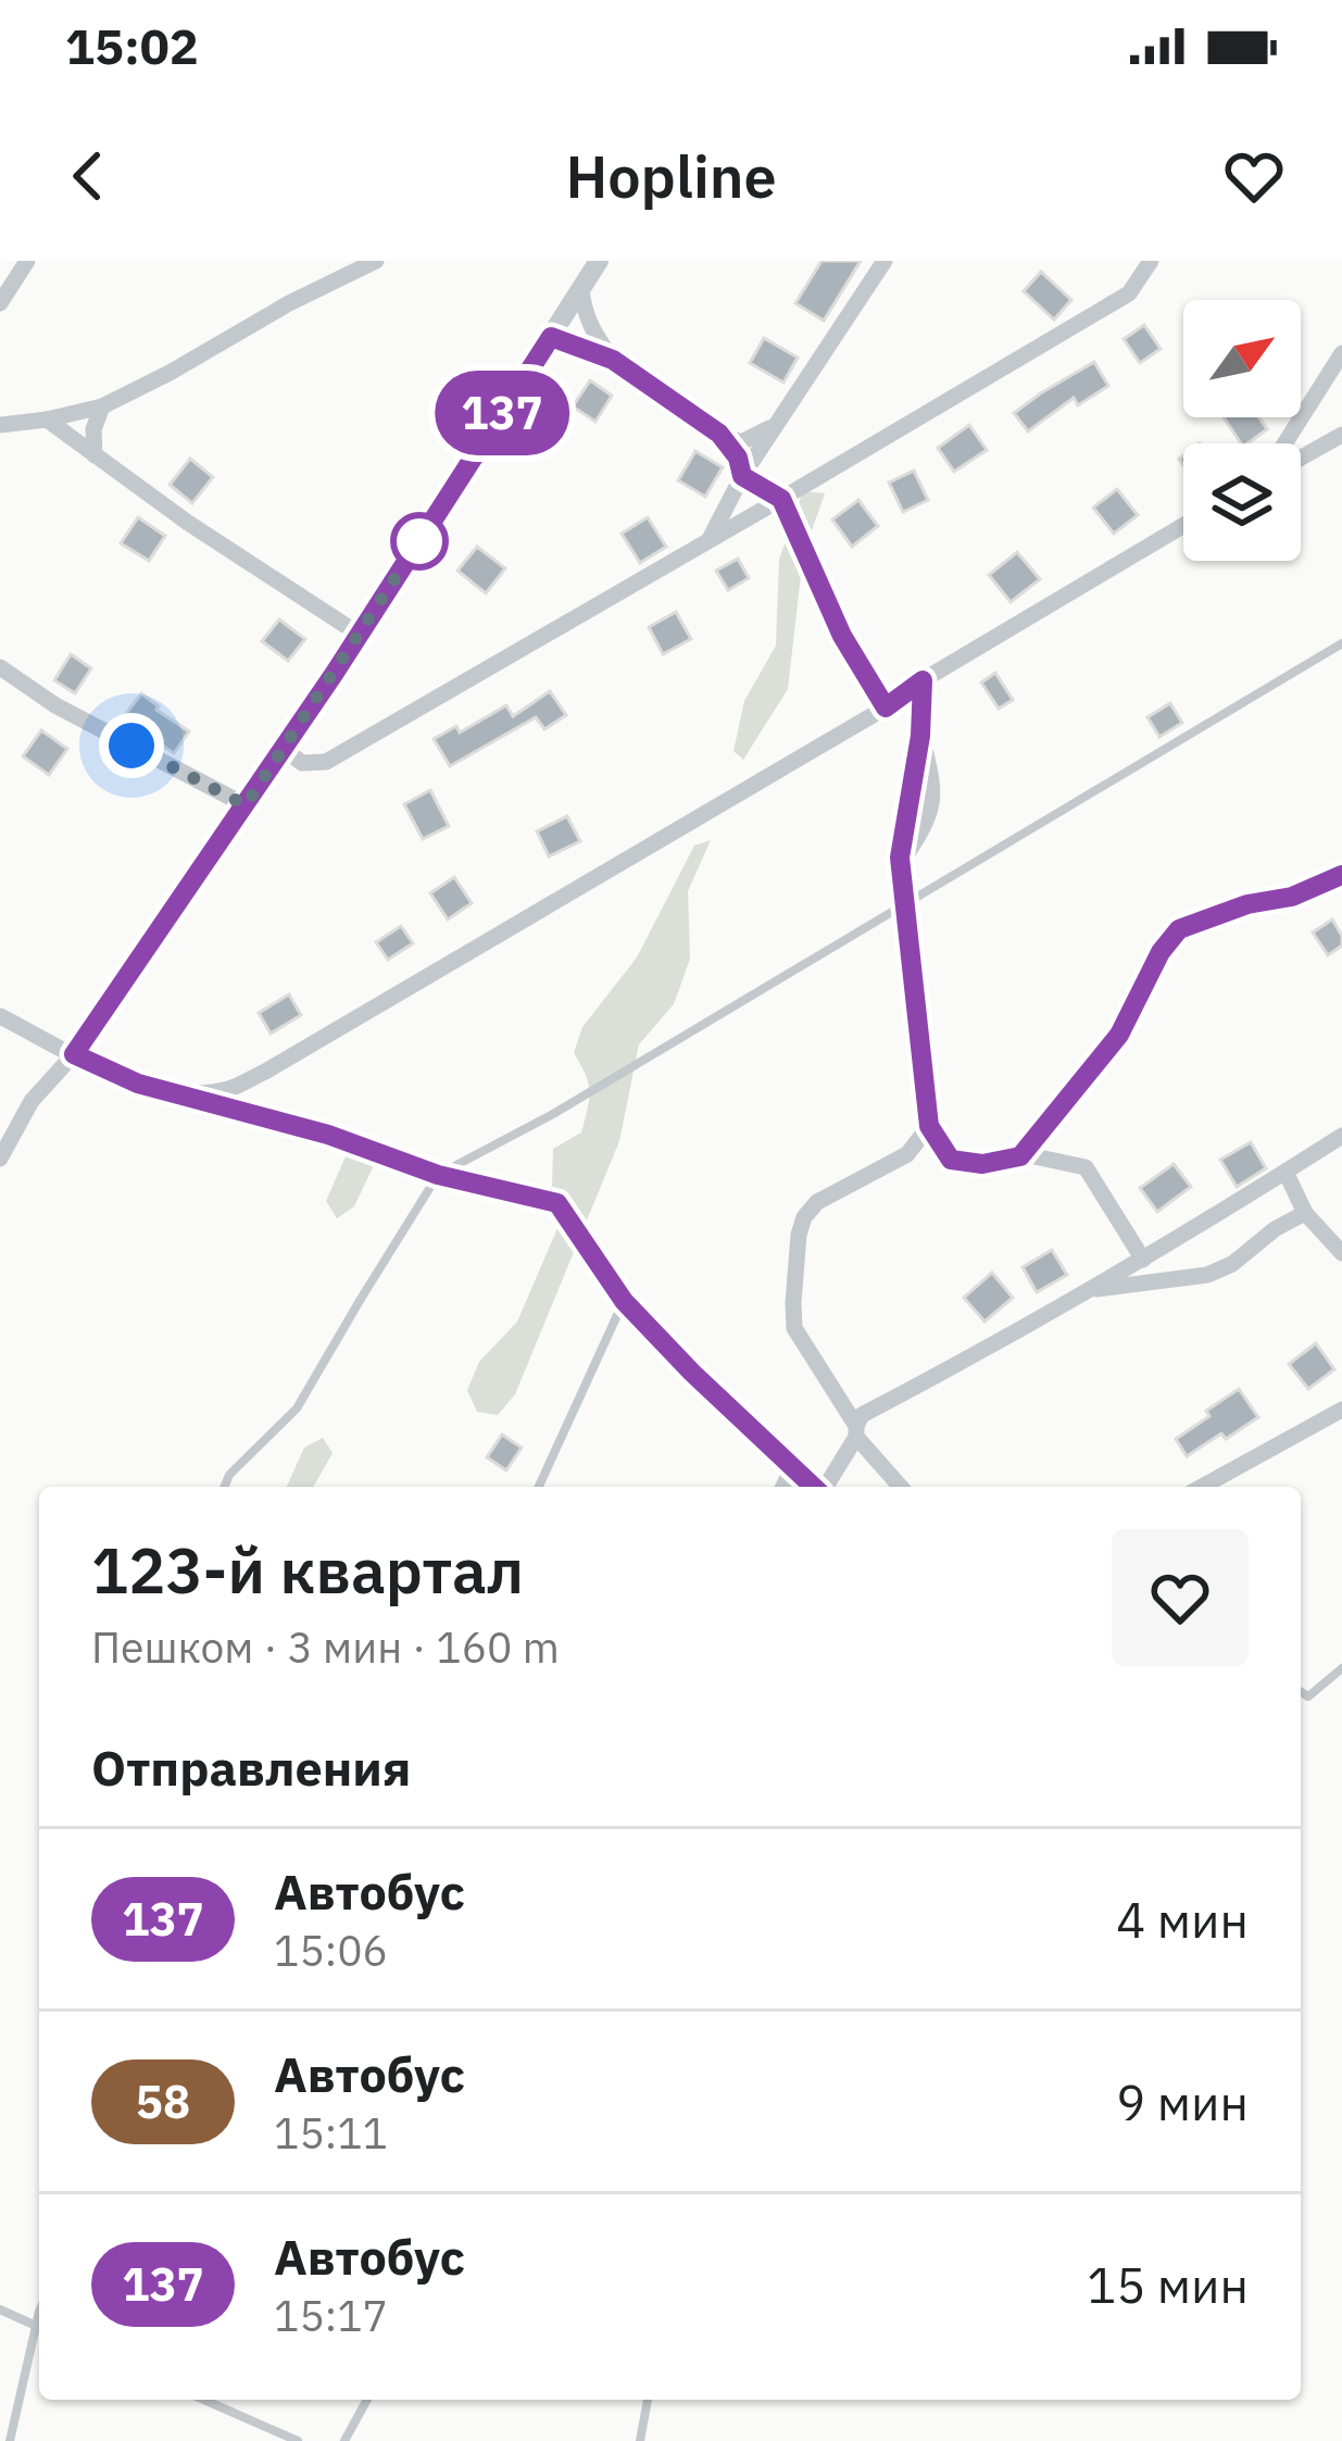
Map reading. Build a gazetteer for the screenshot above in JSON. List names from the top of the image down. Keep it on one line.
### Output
{"lines":["bus line 137"],"north":"top right","page":{"status":"15:02","header":"Hopline","on_map":"137","heading":[["123-й квартал","Пешком · 3 мин · 160 m"],"Отправления"],"list":[{"mark":"137","name":"Автобус","note":"15:06","value":"4 мин"},{"mark":"58","name":"Автобус","note":"15:11","value":"9 мин"},{"mark":"137","name":"Автобус","note":"15:17","value":"15 мин"}]}}
